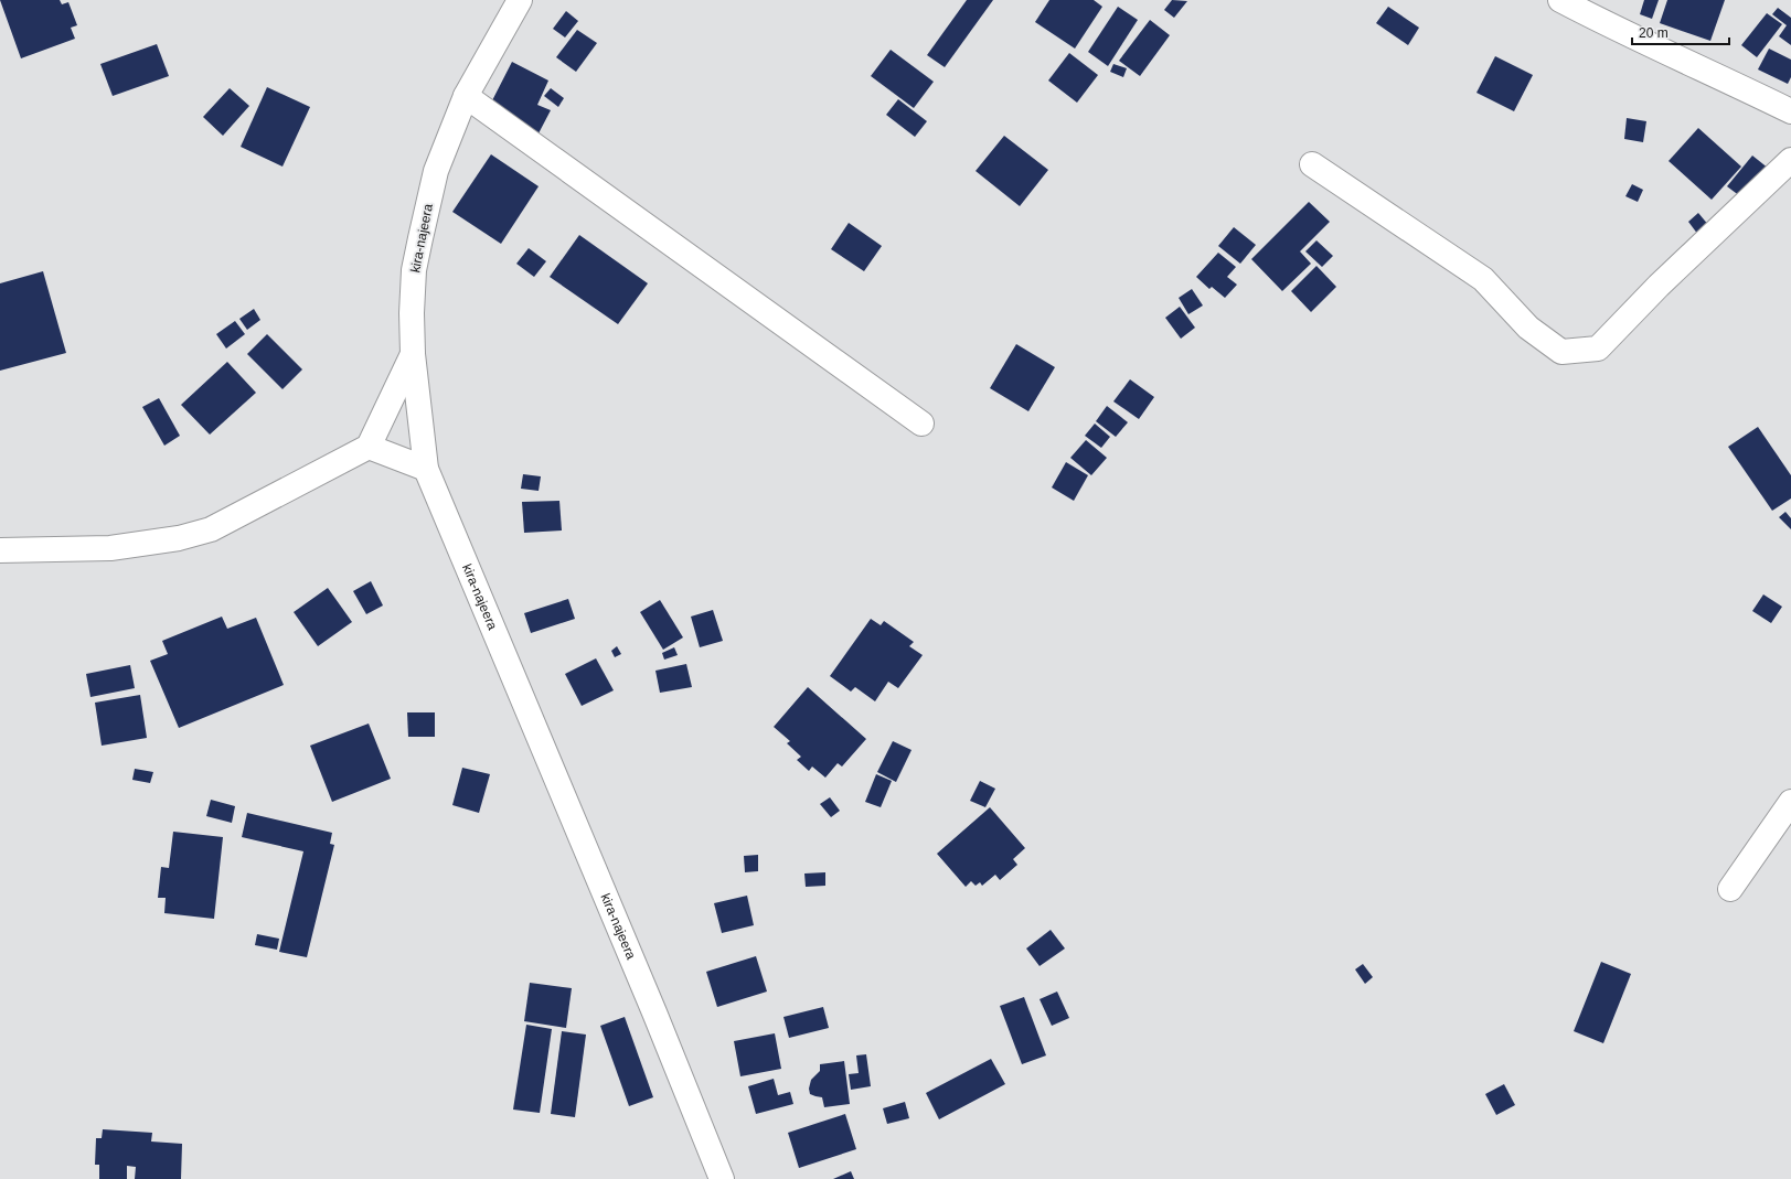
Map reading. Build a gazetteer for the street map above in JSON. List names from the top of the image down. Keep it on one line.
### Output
{"streets":{"street":["kira-najeera"]},"scale_bar":"20 m"}
